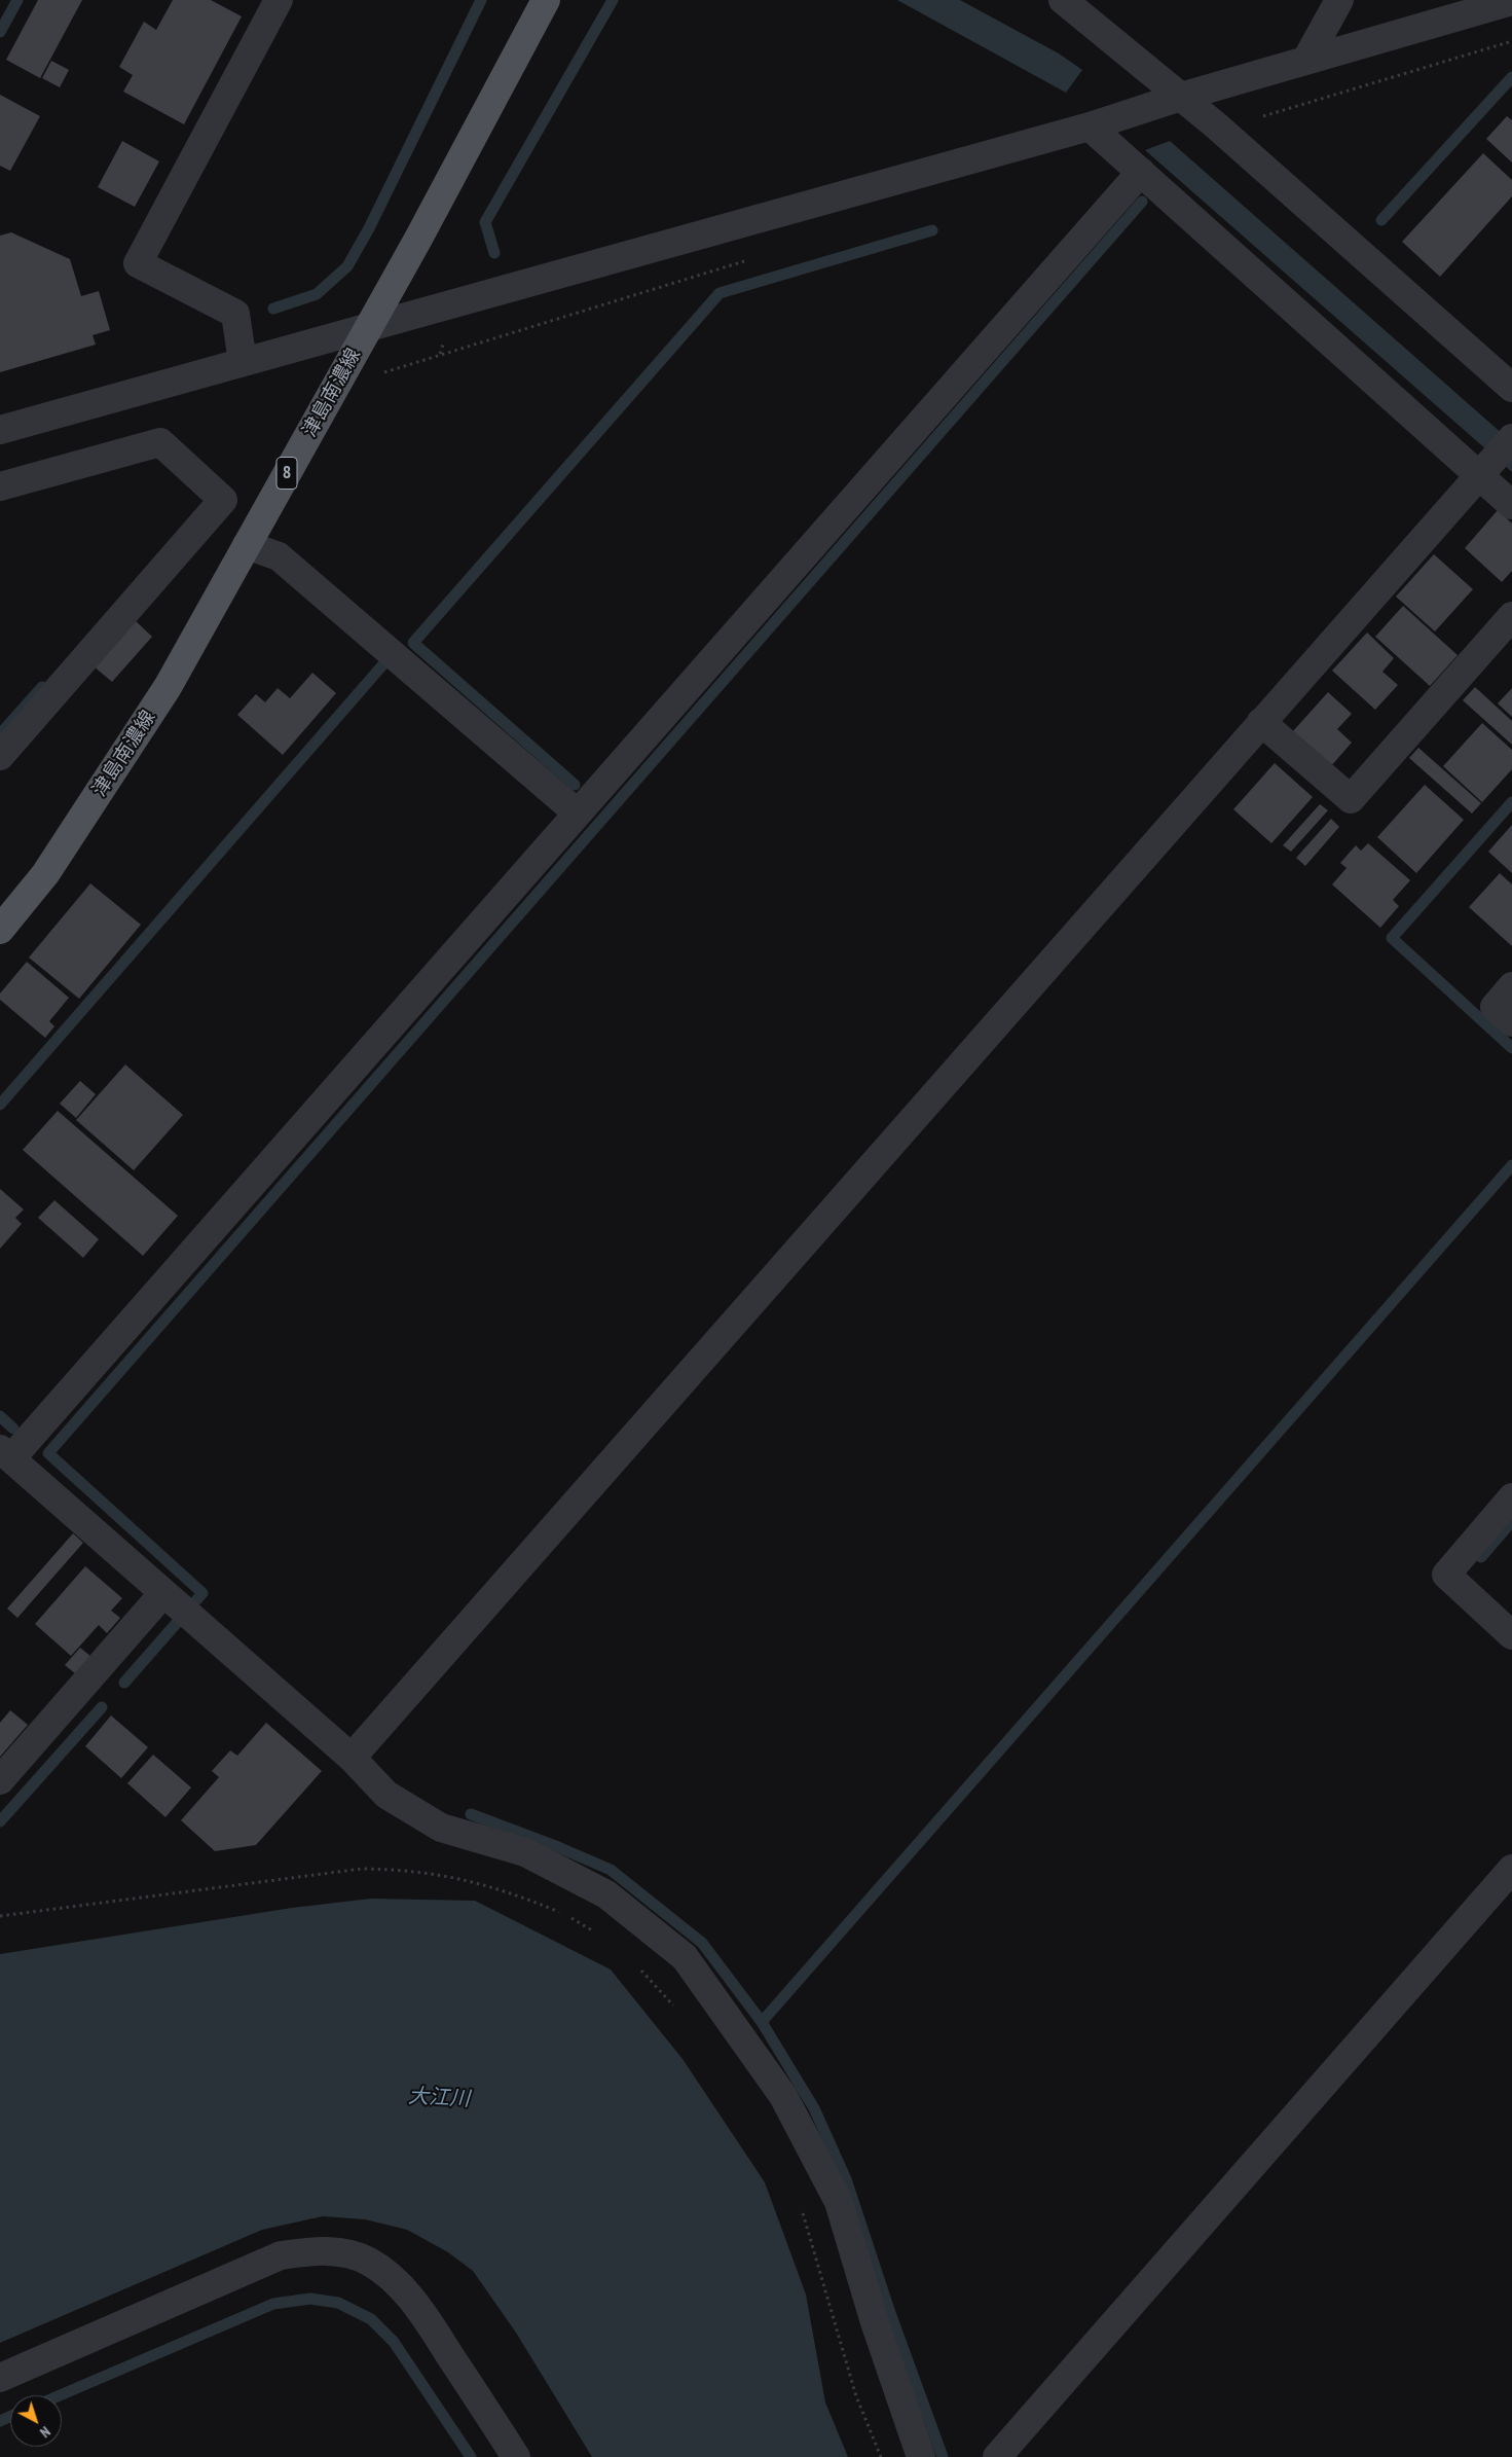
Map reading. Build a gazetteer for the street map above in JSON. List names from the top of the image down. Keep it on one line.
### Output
{"streets":{"main road":["津島南濃線","8"]},"water":["大江川"],"north":"bottom right"}
